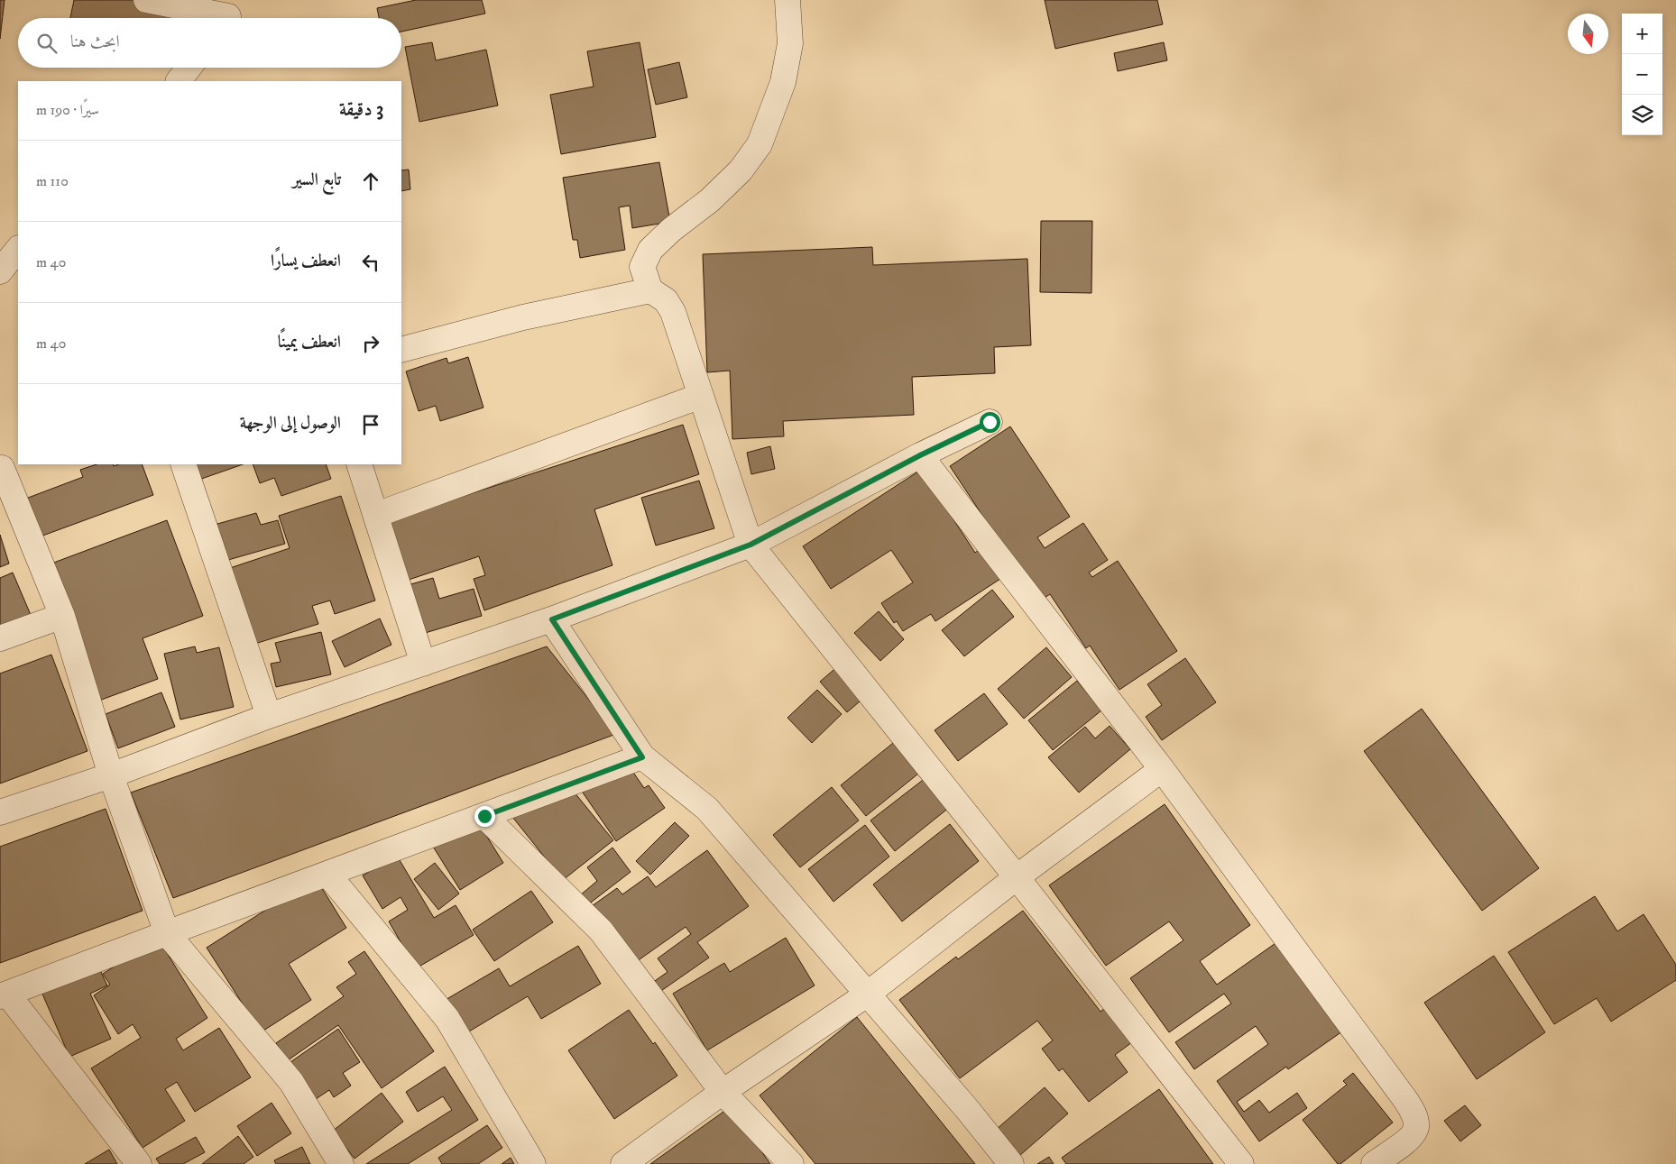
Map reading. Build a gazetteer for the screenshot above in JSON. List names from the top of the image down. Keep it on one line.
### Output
{"north":"bottom","page":{"map_buttons":["+","−"],"search":"ابحث هنا","heading":["3 دقيقة","سيرًا · 190 m"],"list":[["تابع السير","110 m"],["انعطف يسارًا","40 m"],["انعطف يمينًا","40 m"],"الوصول إلى الوجهة"]}}
